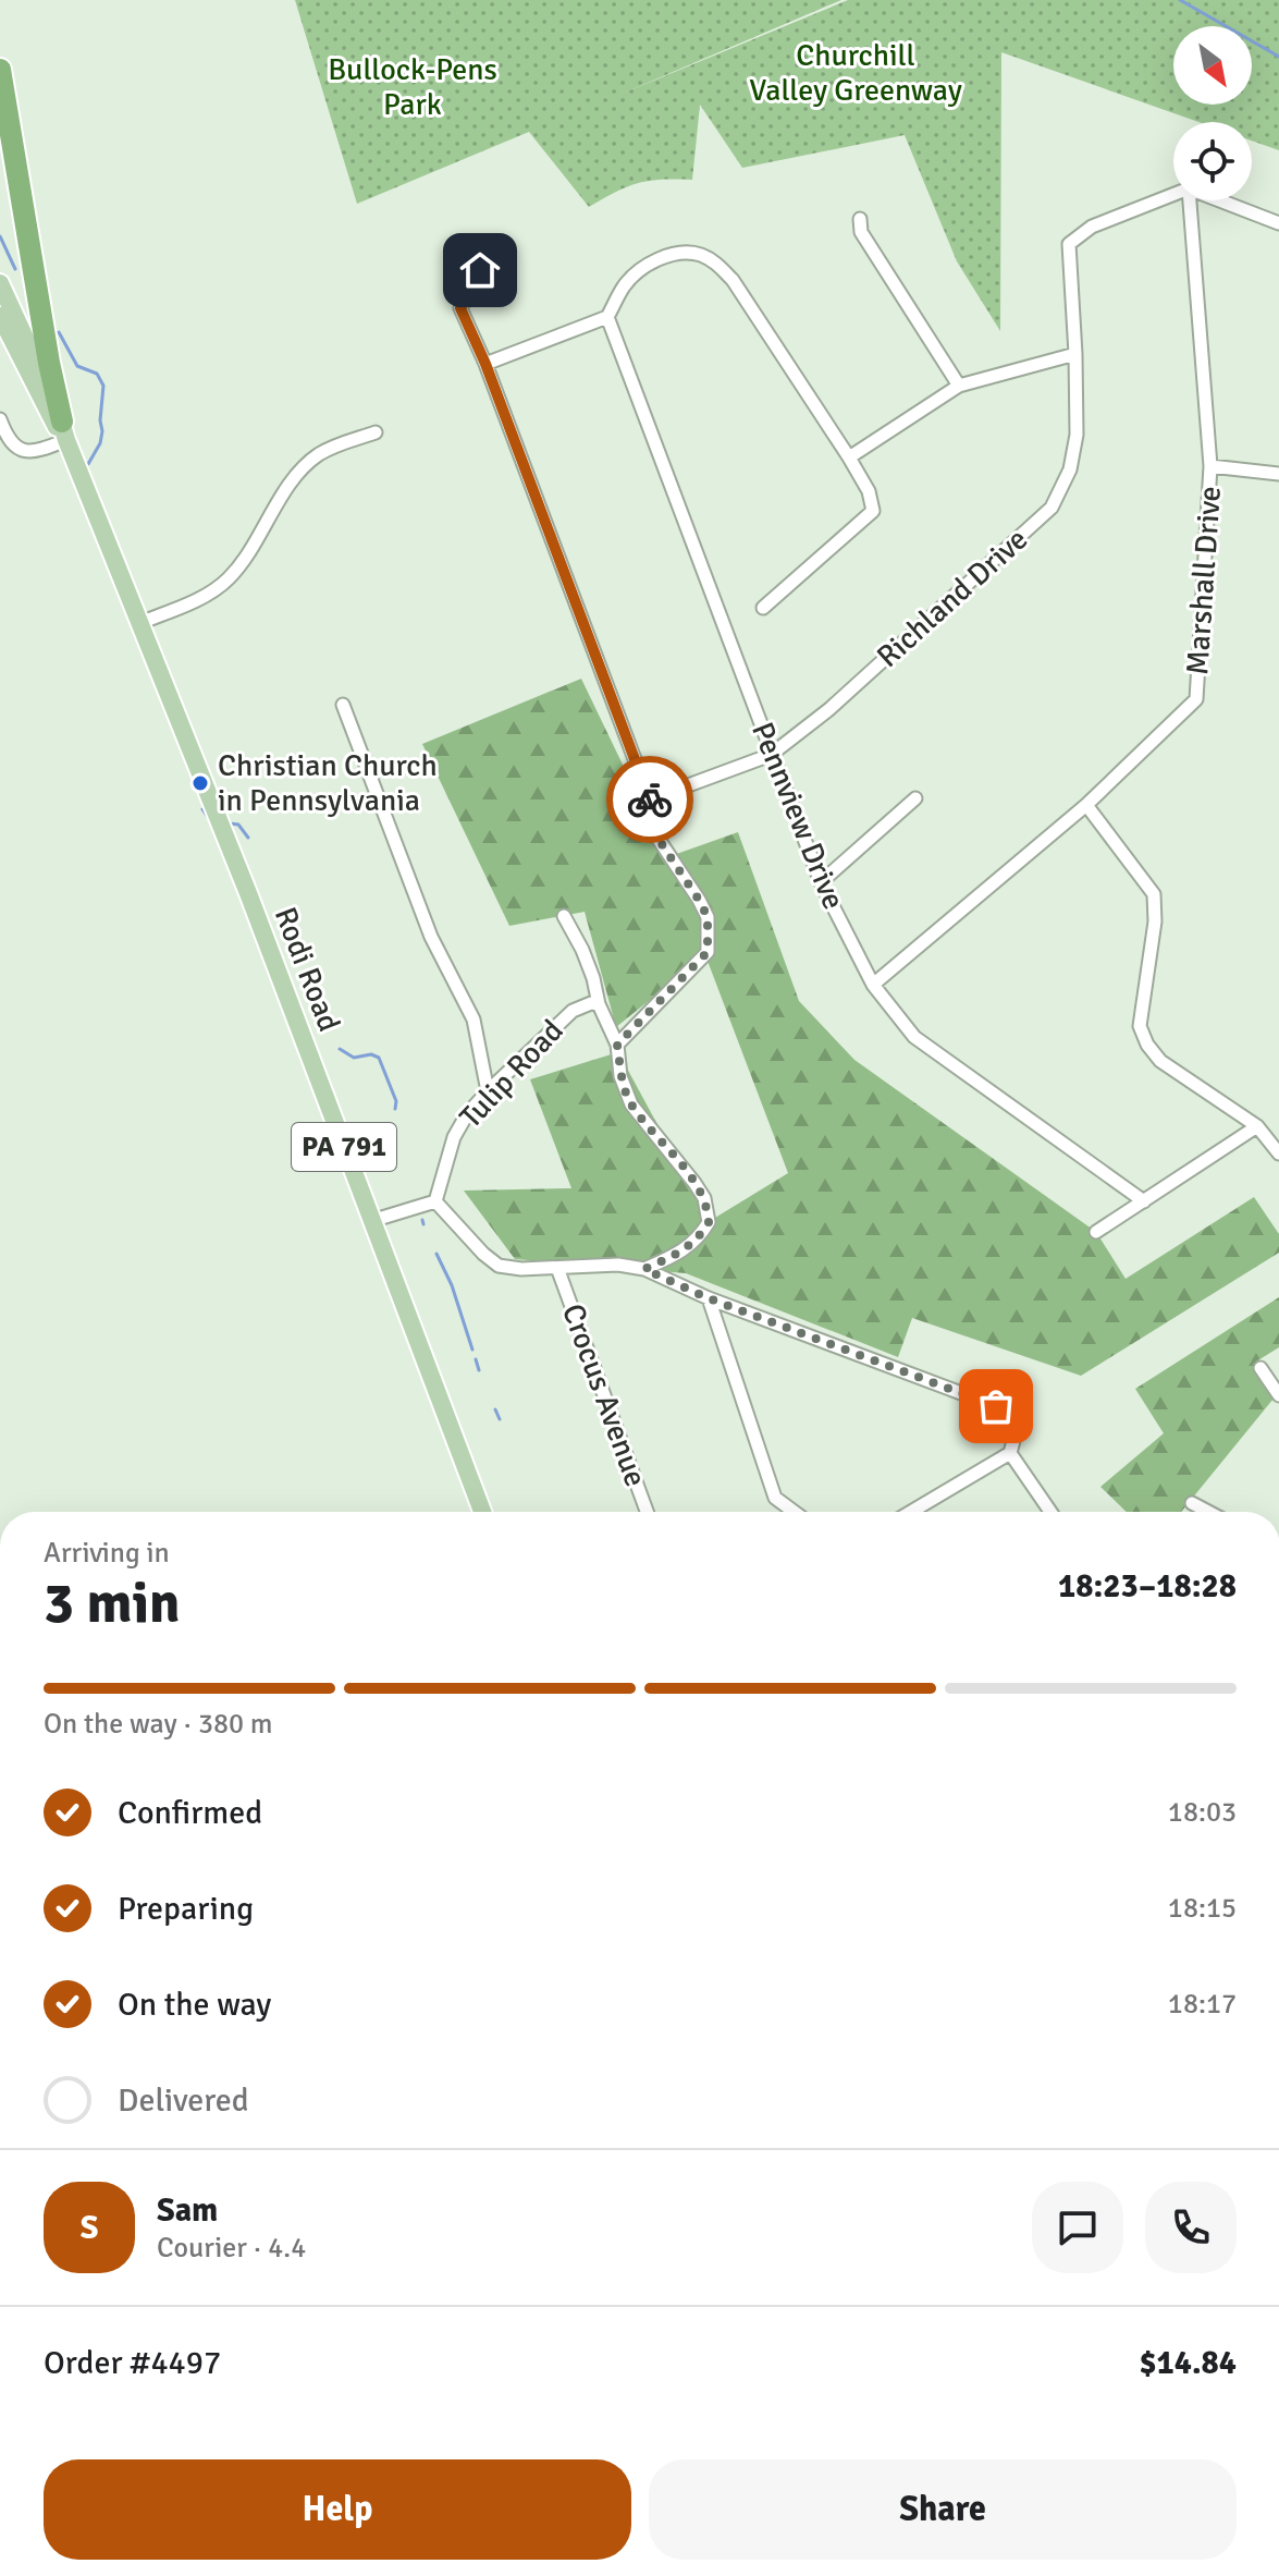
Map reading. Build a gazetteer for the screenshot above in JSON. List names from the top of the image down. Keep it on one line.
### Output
{"streets":{"main road":["Rodi Road","PA 791"],"street":["Marshall Drive","Richland Drive","Pennview Drive","Tulip Road","Crocus Avenue"]},"crossings":[["Marshall Drive","Pennview Drive"],["Richland Drive","Pennview Drive"]],"parks":["Churchill Valley Greenway","Bullock-Pens Park"],"places":["Christian Church in Pennsylvania"],"north":"bottom right","page":{"heading":["3 min","Arriving in","18:23–18:28"],"panel":["Sam","Courier · 4.4","Order #4497","$14.84"],"bar":"On the way · 380 m","list":[["Confirmed","18:03"],["Preparing","18:15"],["On the way","18:17"],"Delivered"],"round":"S","buttons":["Help","Share"]}}
